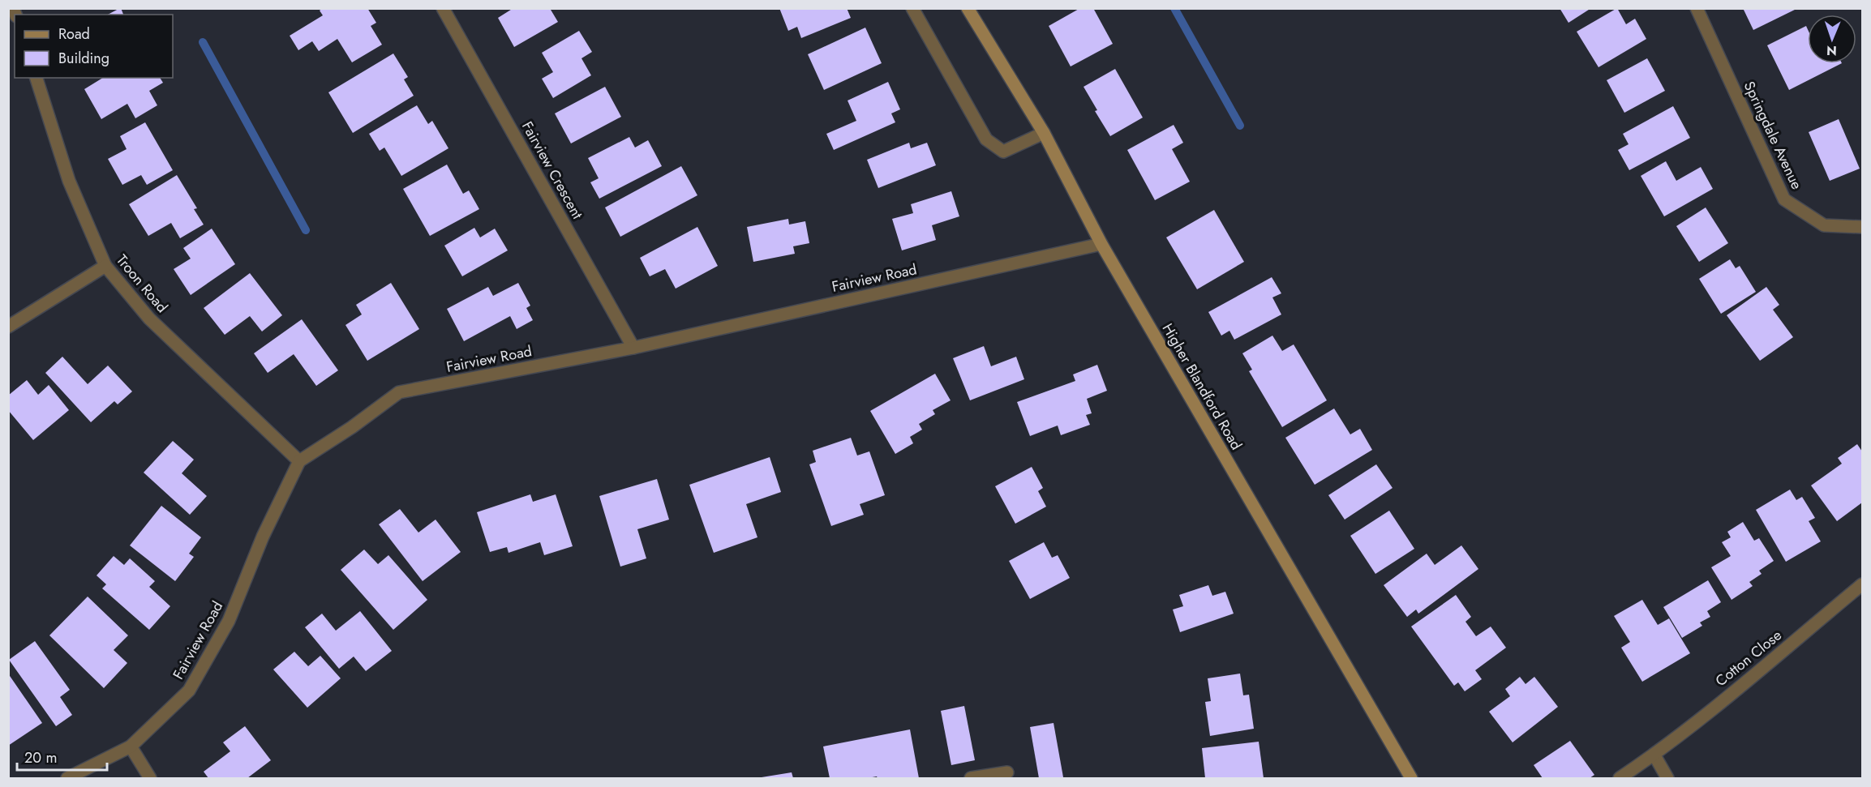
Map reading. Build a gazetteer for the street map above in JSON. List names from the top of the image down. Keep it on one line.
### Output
{"streets":{"main road":["Higher Blandford Road"],"street":["Springdale Avenue","Fairview Crescent","Fairview Road","Troon Road","Cotton Close"]},"crossings":[["Fairview Crescent","Fairview Road"],["Fairview Road","Troon Road"],["Fairview Road","Higher Blandford Road"]],"legend":["Road","Building"],"scale_bar":"20 m","north":"bottom"}
